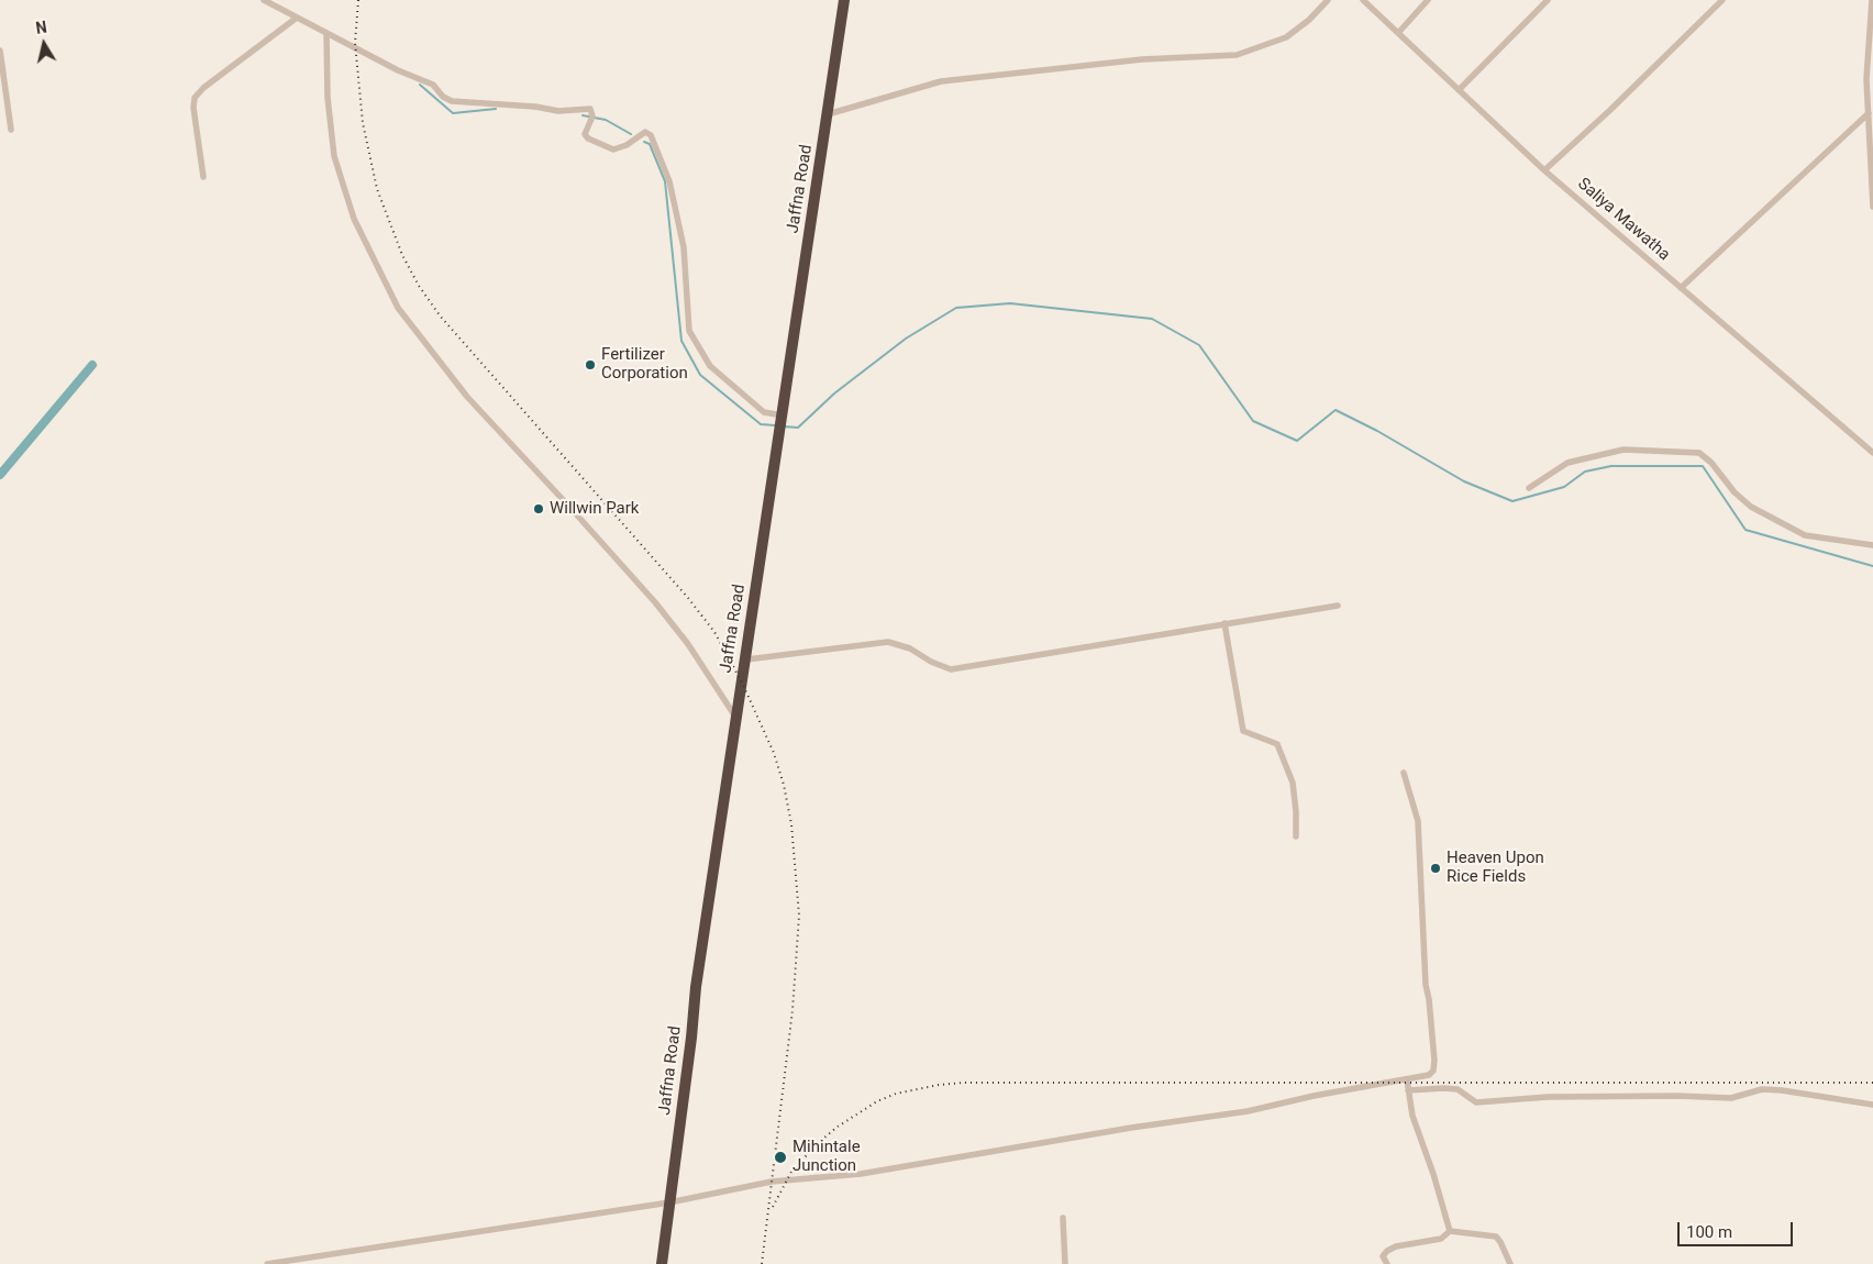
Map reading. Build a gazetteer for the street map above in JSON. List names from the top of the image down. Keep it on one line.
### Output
{"streets":{"highway":["Jaffna Road"],"street":["Saliya Mawatha"]},"places":["Fertilizer Corporation","Willwin Park","Heaven Upon Rice Fields","Mihintale Junction"],"scale_bar":"100 m","north":"top"}
